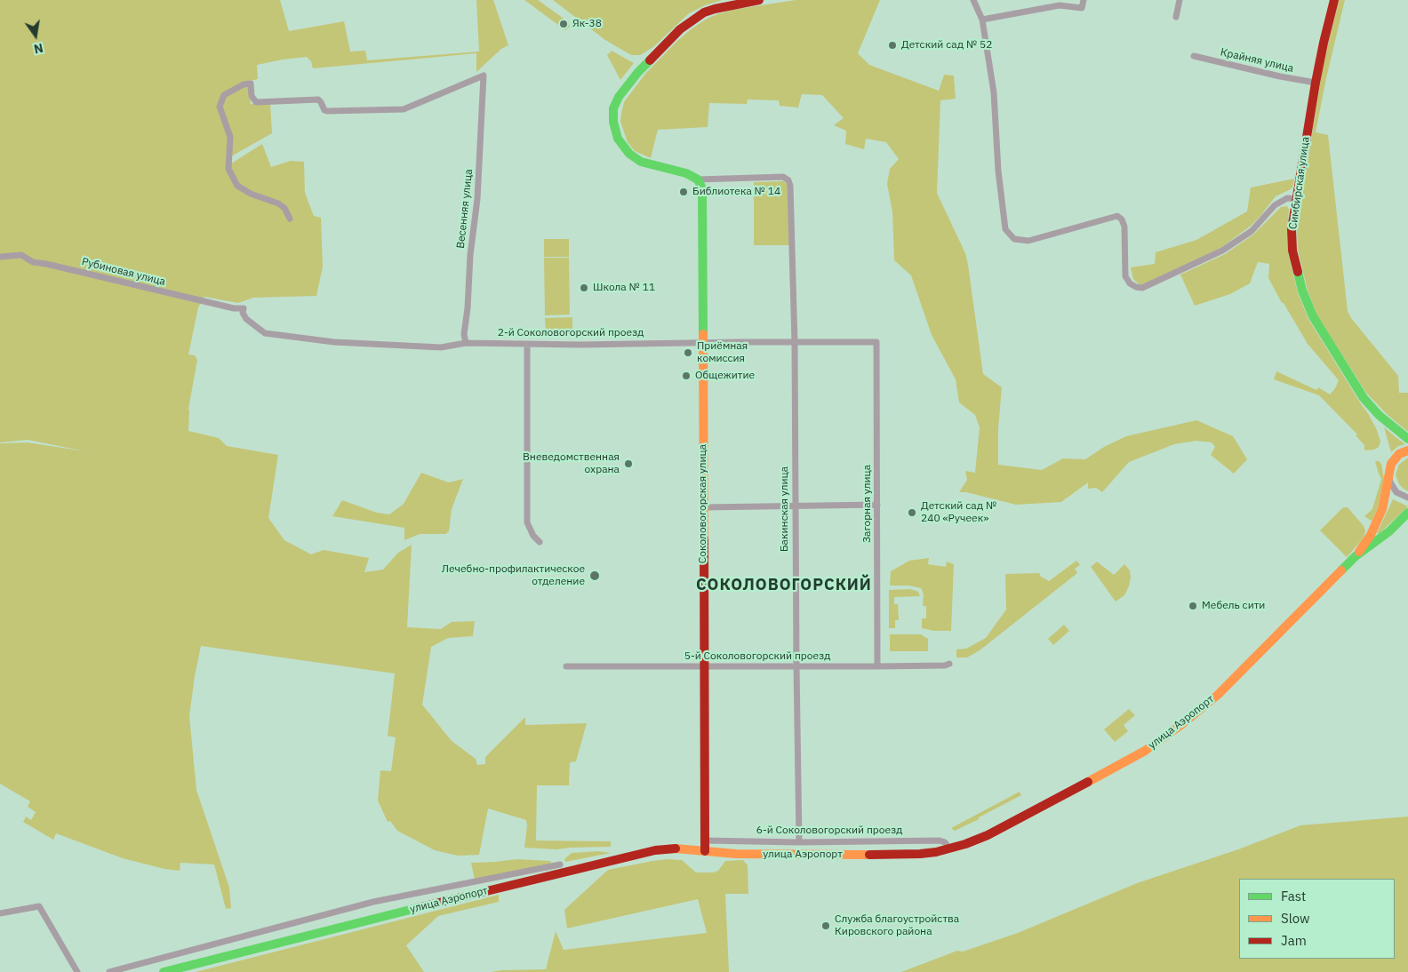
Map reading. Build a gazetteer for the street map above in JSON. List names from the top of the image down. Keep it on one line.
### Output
{"streets":{"main road":["Симбирская улица","Соколовогорская улица","улица Аэропорт"],"street":["Крайняя улица","Весенняя улица","Рубиновая улица","2-й Соколовогорский проезд","Загорная улица","Бакинская улица","5-й Соколовогорский проезд","6-й Соколовогорский проезд"]},"crossings":[["Крайняя улица","Симбирская улица"],["Весенняя улица","2-й Соколовогорский проезд"],["Рубиновая улица","2-й Соколовогорский проезд"],["2-й Соколовогорский проезд","Соколовогорская улица"],["2-й Соколовогорский проезд","Загорная улица"],["2-й Соколовогорский проезд","Бакинская улица"],["Соколовогорская улица","Бакинская улица"],["Соколовогорская улица","5-й Соколовогорский проезд"],["Соколовогорская улица","улица Аэропорт"],["Соколовогорская улица","6-й Соколовогорский проезд"],["Загорная улица","5-й Соколовогорский проезд"],["Бакинская улица","5-й Соколовогорский проезд"],["Бакинская улица","6-й Соколовогорский проезд"],["улица Аэропорт","6-й Соколовогорский проезд"]],"districts":["СОКОЛОВОГОРСКИЙ"],"places":["Як-38","Детский сад № 52","Библиотека № 14","Школа № 11","Приёмная комиссия","Общежитие","Вневедомственная охрана","Детский сад № 240 «Ручеек»","Лечебно-профилактическое отделение","Мебель сити","Служба благоустройства Кировского района"],"legend":["Fast","Slow","Jam"],"north":"bottom"}
